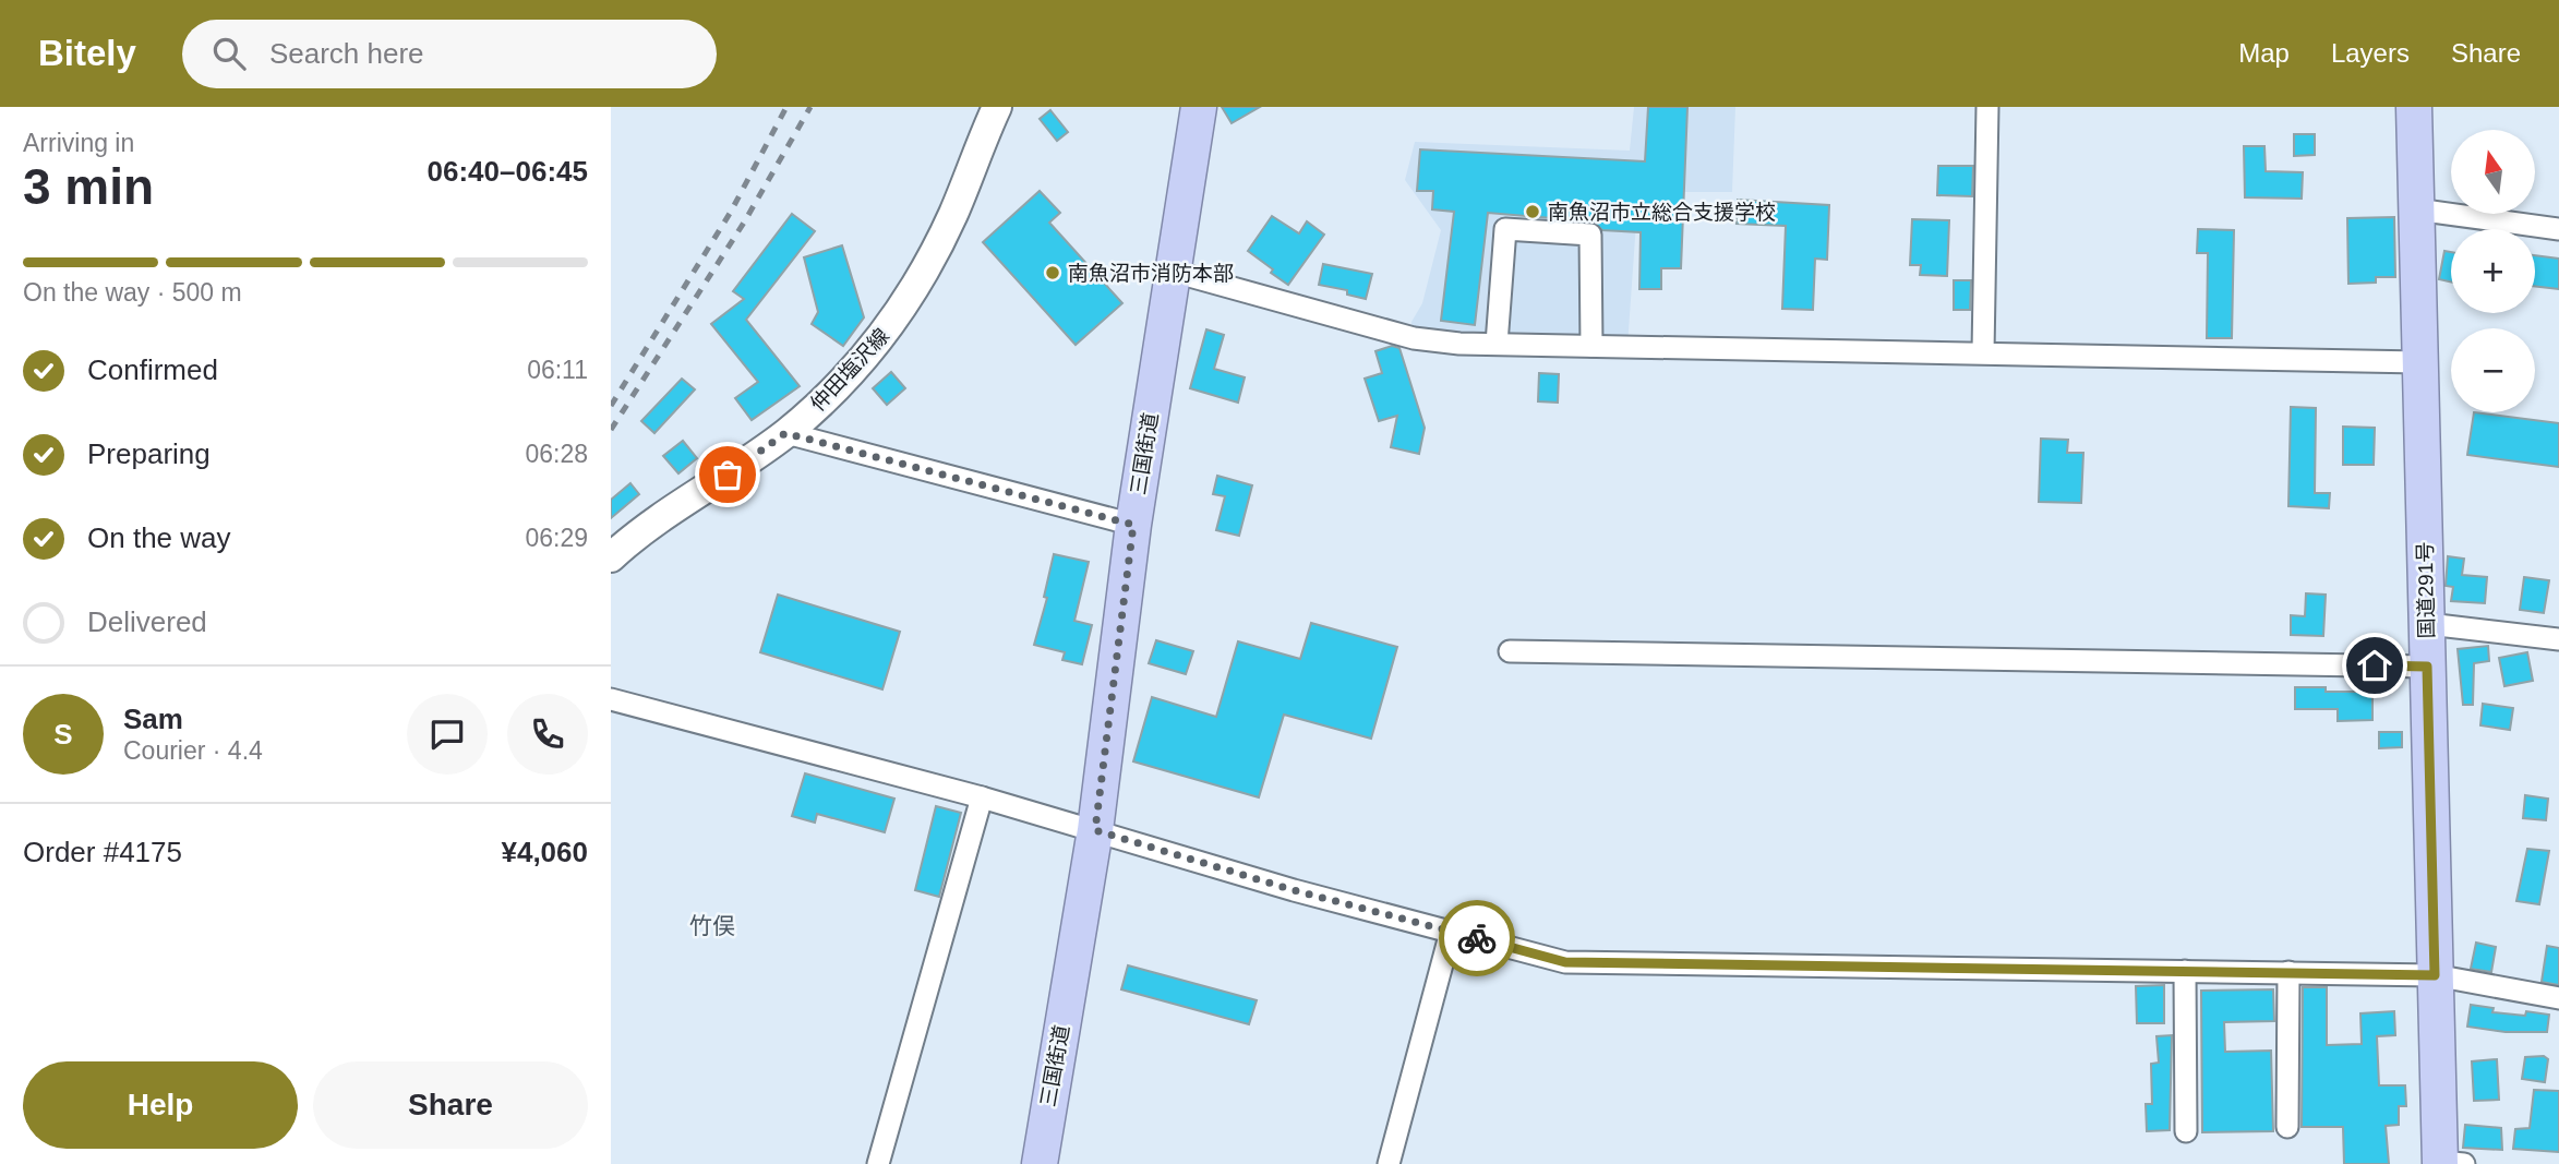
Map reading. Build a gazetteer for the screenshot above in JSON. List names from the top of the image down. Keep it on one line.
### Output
{"streets":{"highway":["三国街道","国道291号"],"main road":["仲田塩沢線"]},"districts":["竹俣"],"places":["南魚沼市立総合支援学校","南魚沼市消防本部"],"north":"top","page":{"header":"Bitely","search":"Search here","nav":["Map","Layers","Share"],"heading":["3 min","Arriving in","06:40–06:45"],"panel":["Sam","Courier · 4.4","Order #4175","¥4,060"],"map_buttons":["+","−"],"bar":"On the way · 500 m","list":[["Confirmed","06:11"],["Preparing","06:28"],["On the way","06:29"],"Delivered"],"round":"S","buttons":["Help","Share"]}}
